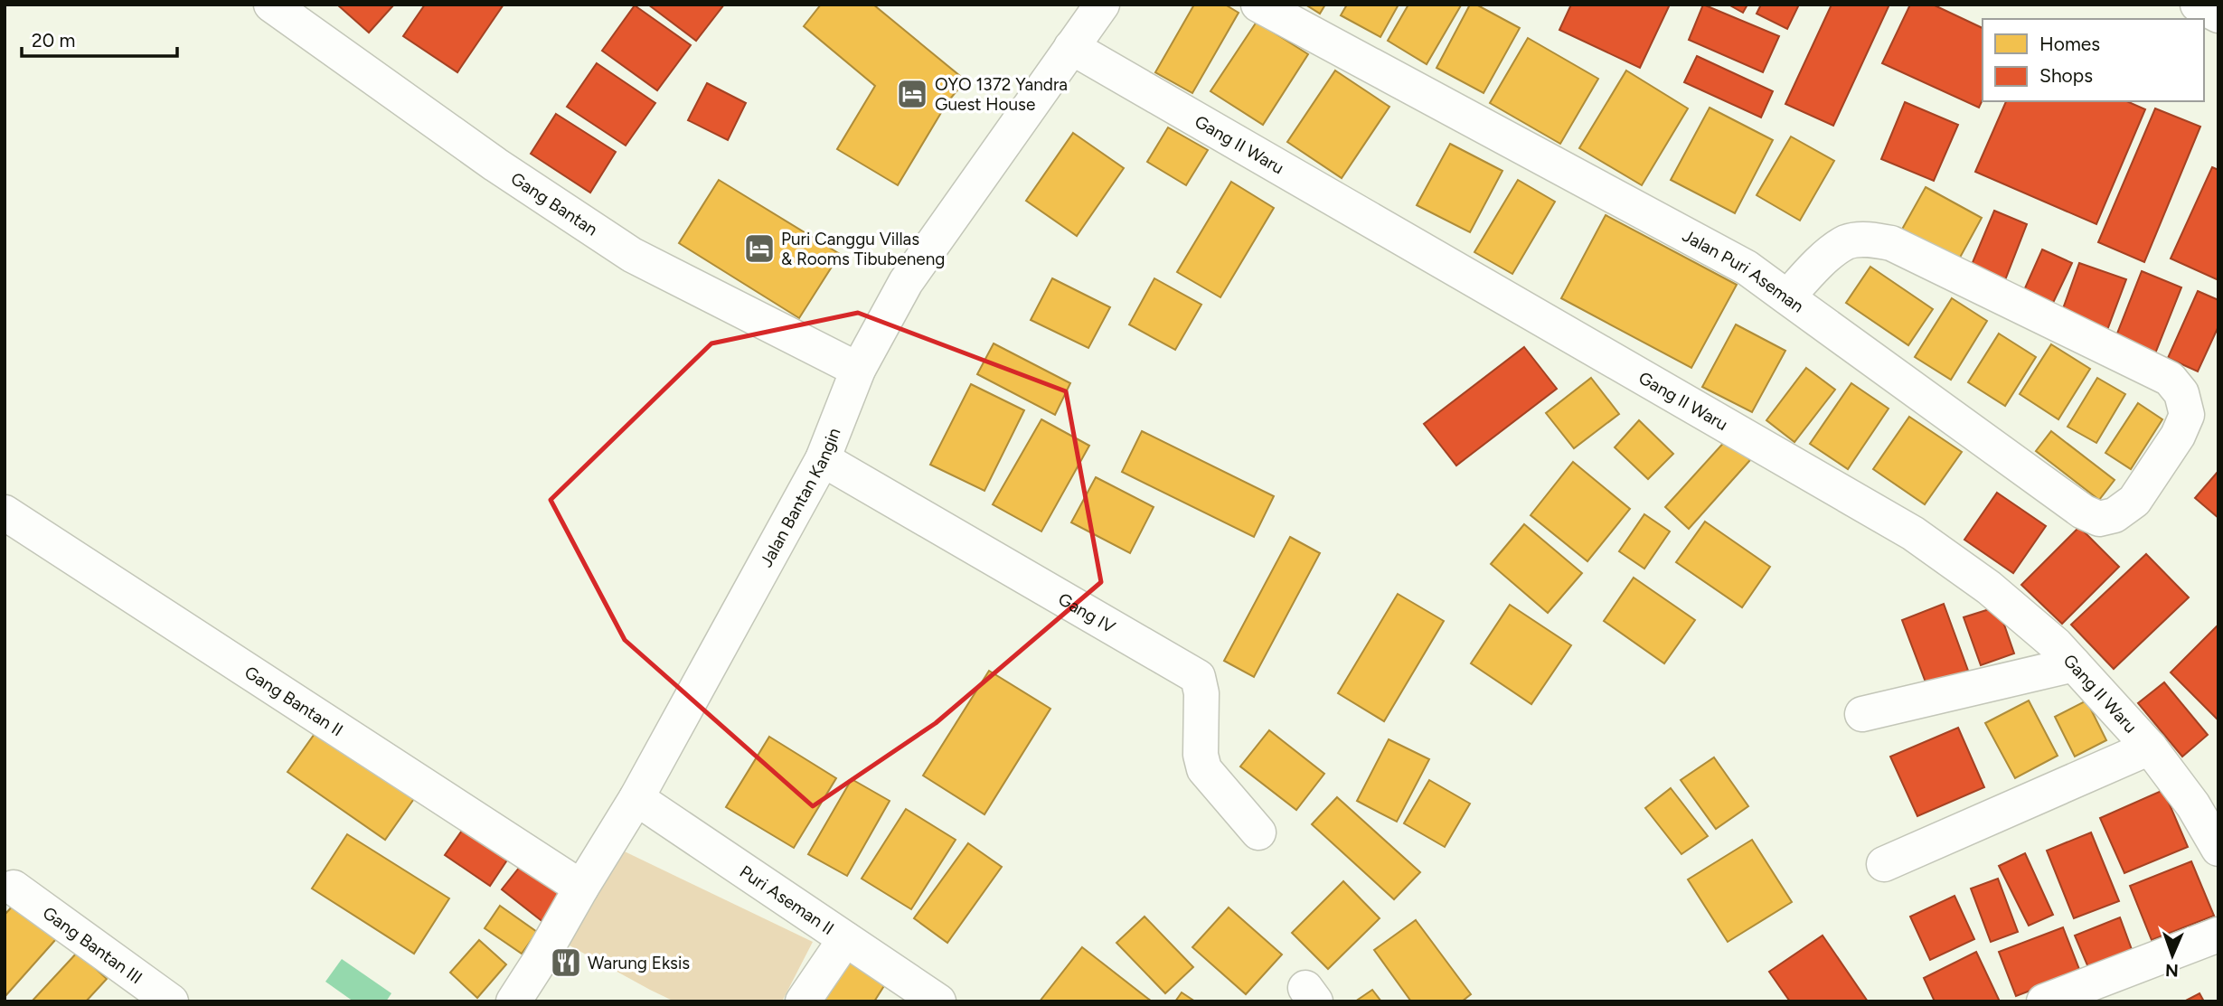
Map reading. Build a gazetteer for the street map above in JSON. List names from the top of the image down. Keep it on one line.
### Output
{"streets":{"street":["Gang II Waru","Gang Bantan","Jalan Puri Aseman","Jalan Bantan Kangin","Gang IV","Gang Bantan II","Puri Aseman II","Gang Bantan III"]},"crossings":[["Gang II Waru","Jalan Bantan Kangin"],["Gang Bantan","Jalan Bantan Kangin"],["Jalan Bantan Kangin","Gang IV"],["Jalan Bantan Kangin","Gang Bantan II"],["Jalan Bantan Kangin","Puri Aseman II"]],"places":{"hotel":["OYO 1372 Yandra Guest House","Puri Canggu Villas & Rooms Tibubeneng"],"restaurant":["Warung Eksis"]},"legend":["Homes","Shops"],"scale_bar":"20 m","north":"bottom"}
